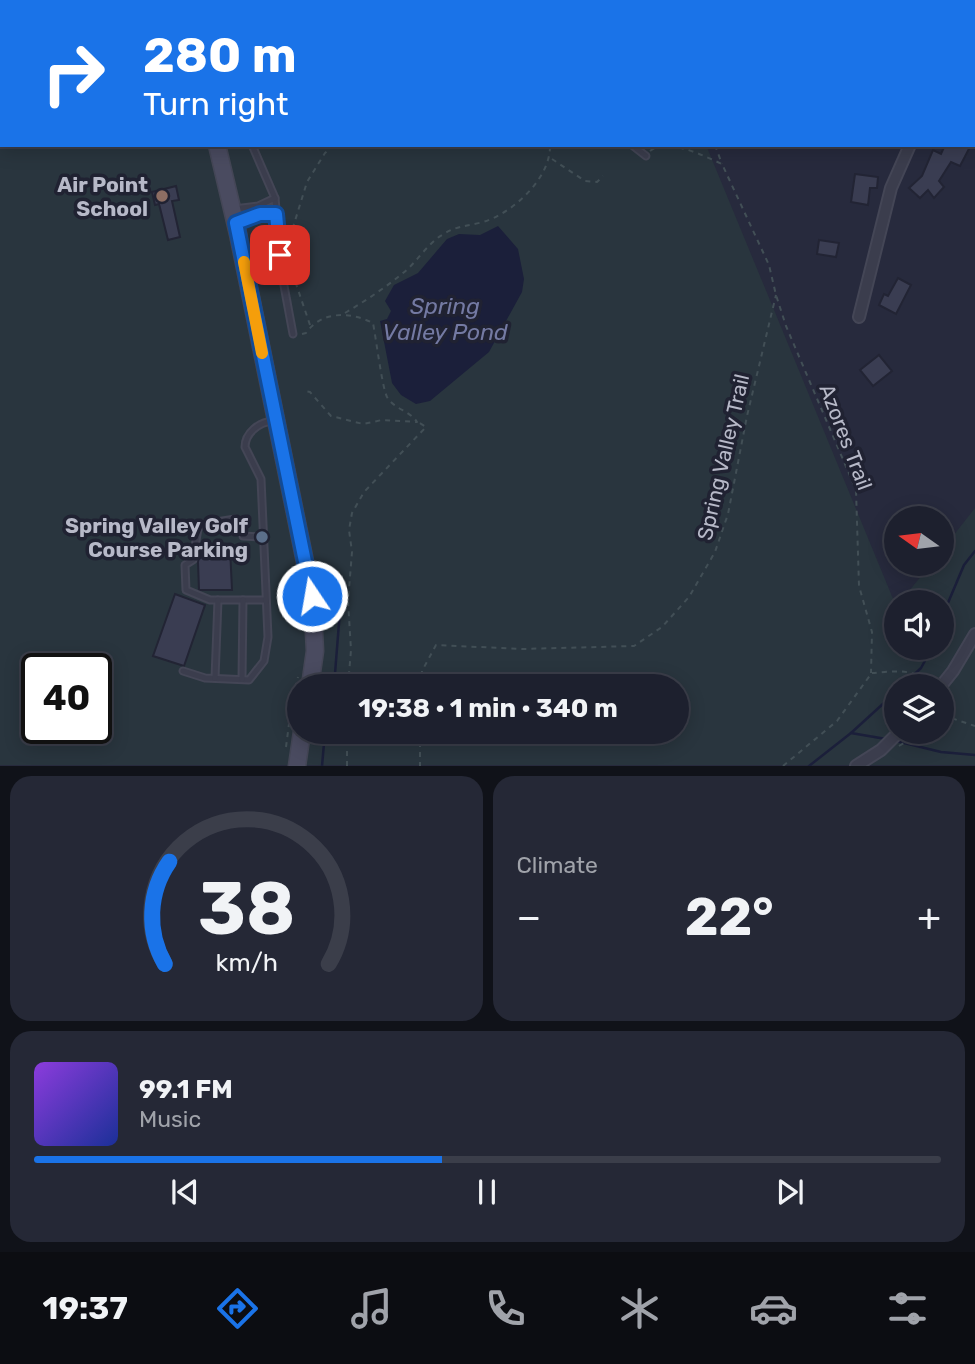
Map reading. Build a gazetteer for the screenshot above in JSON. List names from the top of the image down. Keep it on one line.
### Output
{"streets":{"path":["Azores Trail","Spring Valley Trail"]},"crossings":[["Azores Trail","Spring Valley Trail"]],"water":["Spring Valley Pond"],"places":["Air Point School","Spring Valley Golf Course Parking"],"north":"left","page":{"turn":["280 m","Turn right"],"limit":"40","trip":"19:38 · 1 min · 340 m","tile":"Climate","heat":["−","22°","+"],"song":["99.1 FM","Music"],"tabs":"19:37","gauge":["38","km/h"]}}
